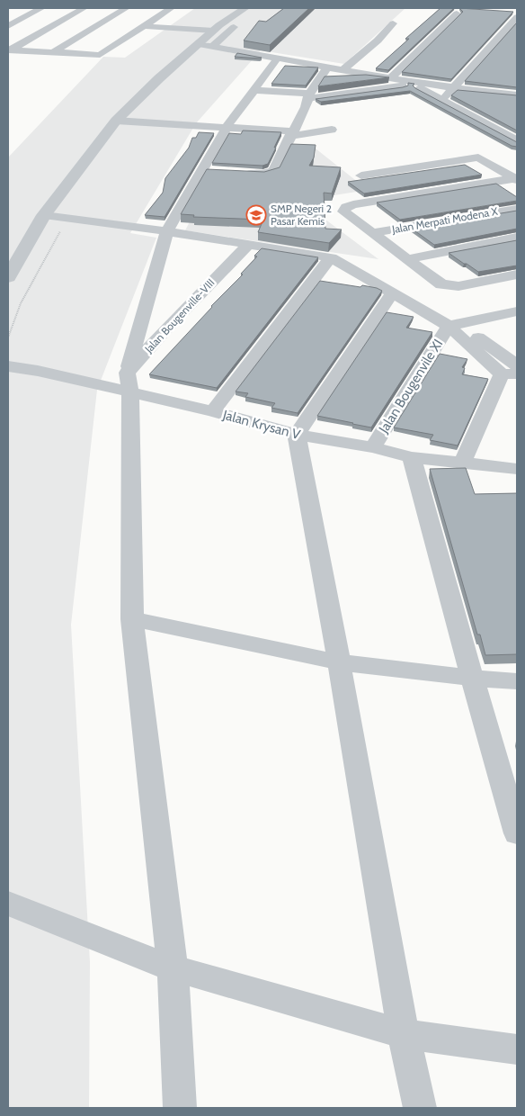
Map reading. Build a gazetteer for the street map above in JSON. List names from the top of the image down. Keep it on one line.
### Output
{"streets":{"street":["Jalan Merpati Modena X","Jalan Bougenville-VIII","Jalan Bougenvile XI","Jalan Krysan V"]},"crossings":[["Jalan Bougenville-VIII","Jalan Krysan V"],["Jalan Bougenvile XI","Jalan Krysan V"]],"places":{"school or university":["SMP Negeri 2 Pasar Kemis"]}}
